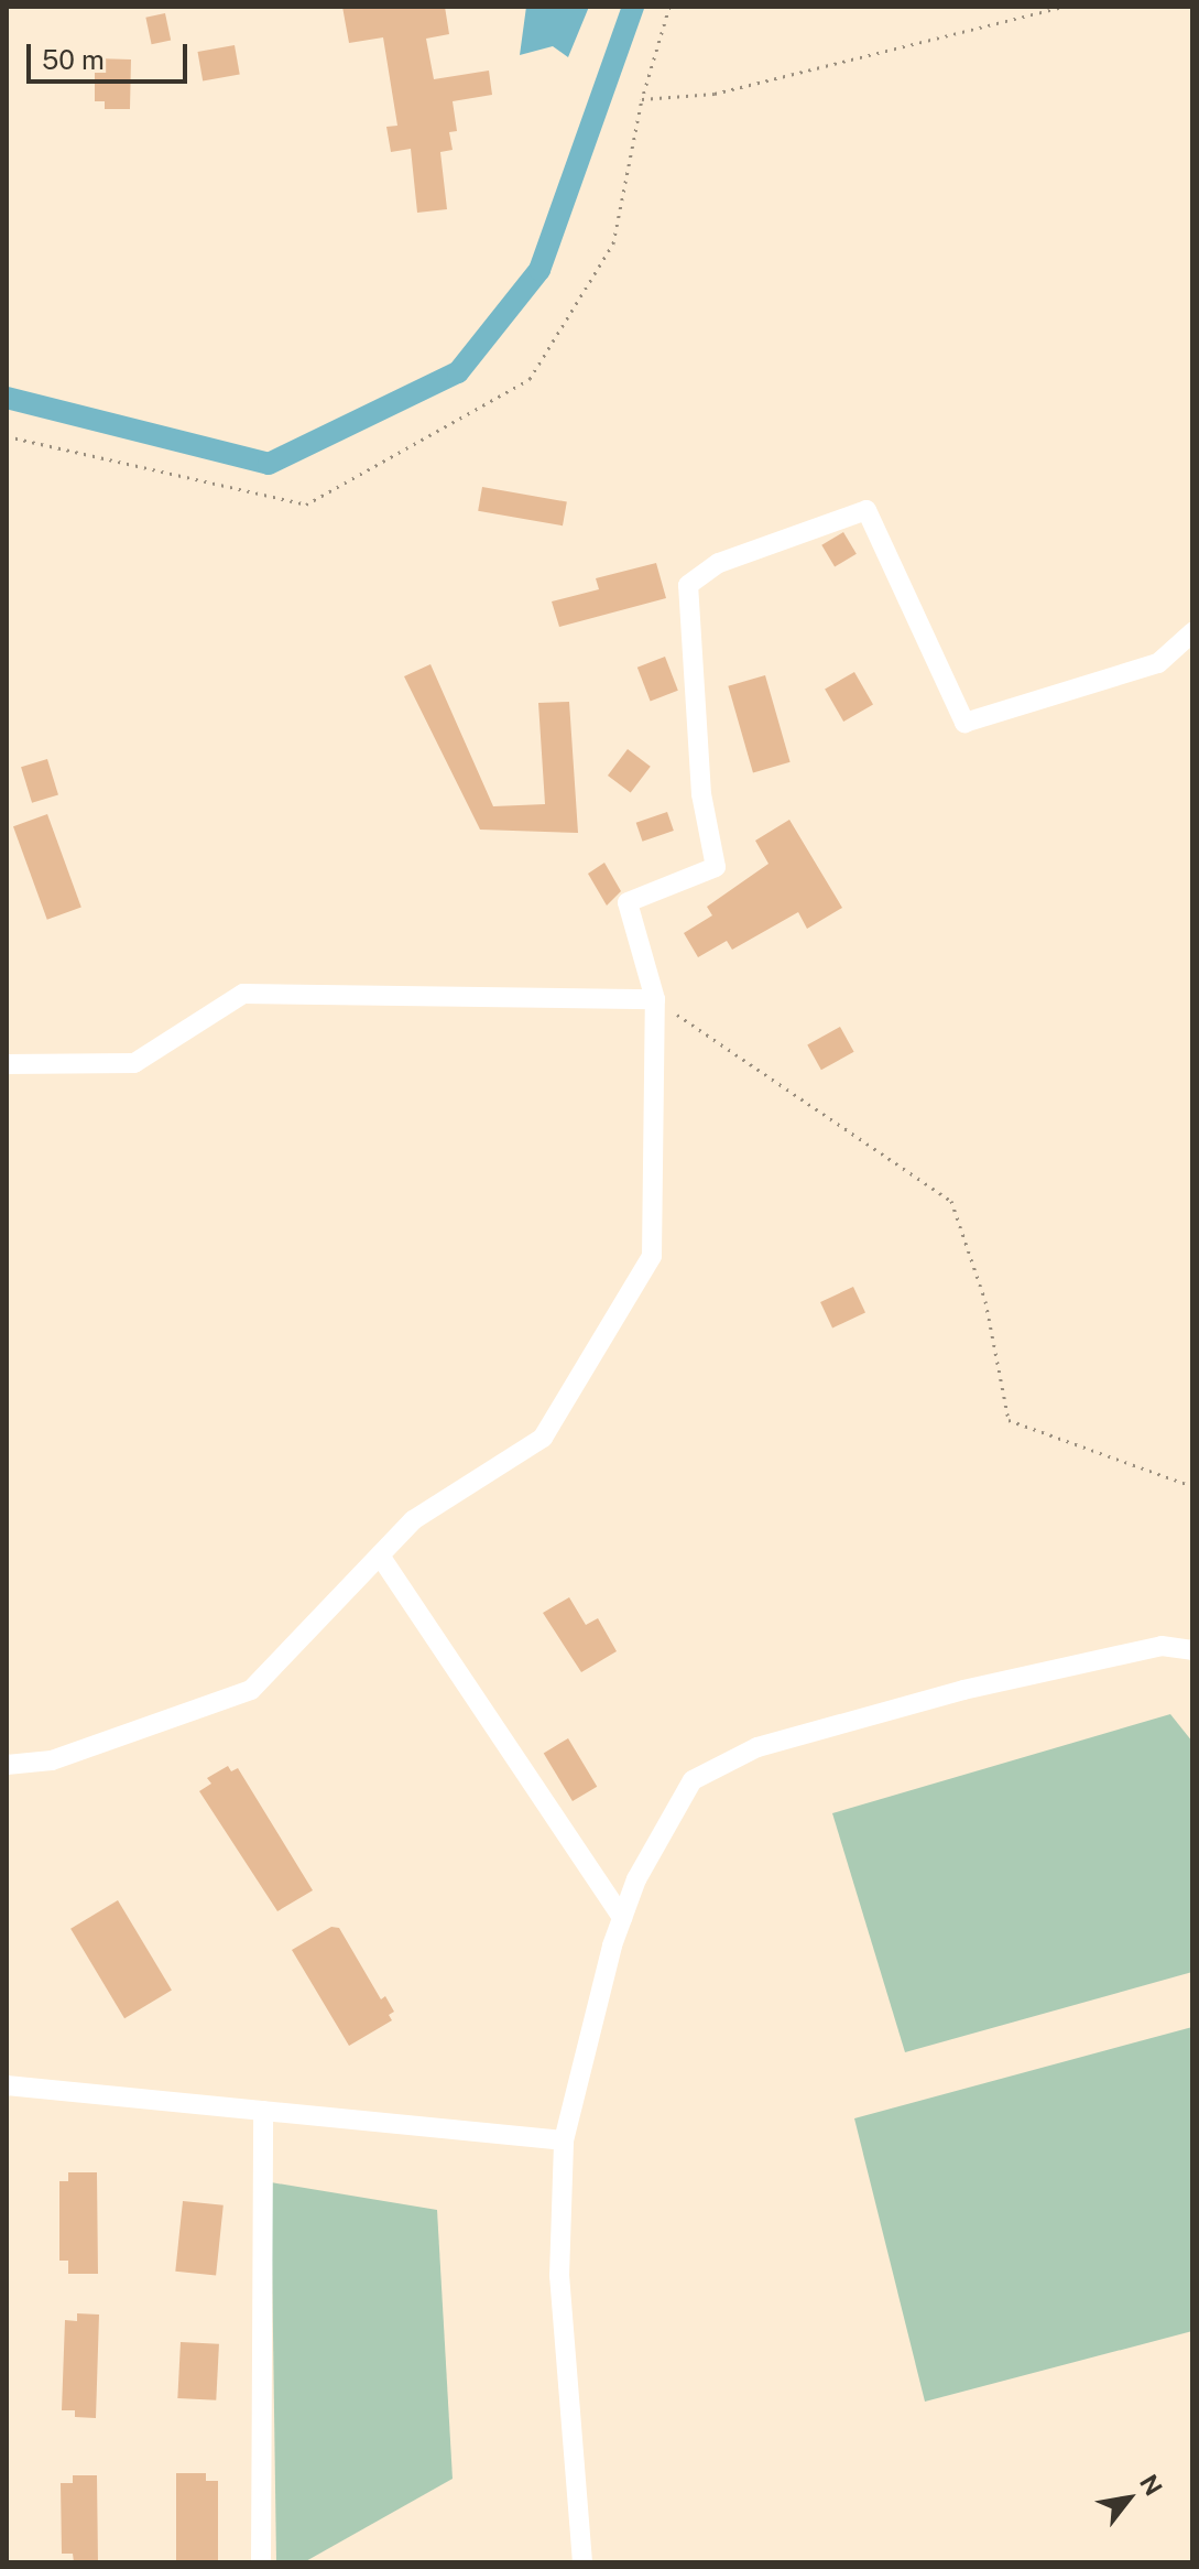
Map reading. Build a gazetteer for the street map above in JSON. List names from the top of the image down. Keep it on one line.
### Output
{"scale_bar":"50 m","north":"top right"}
